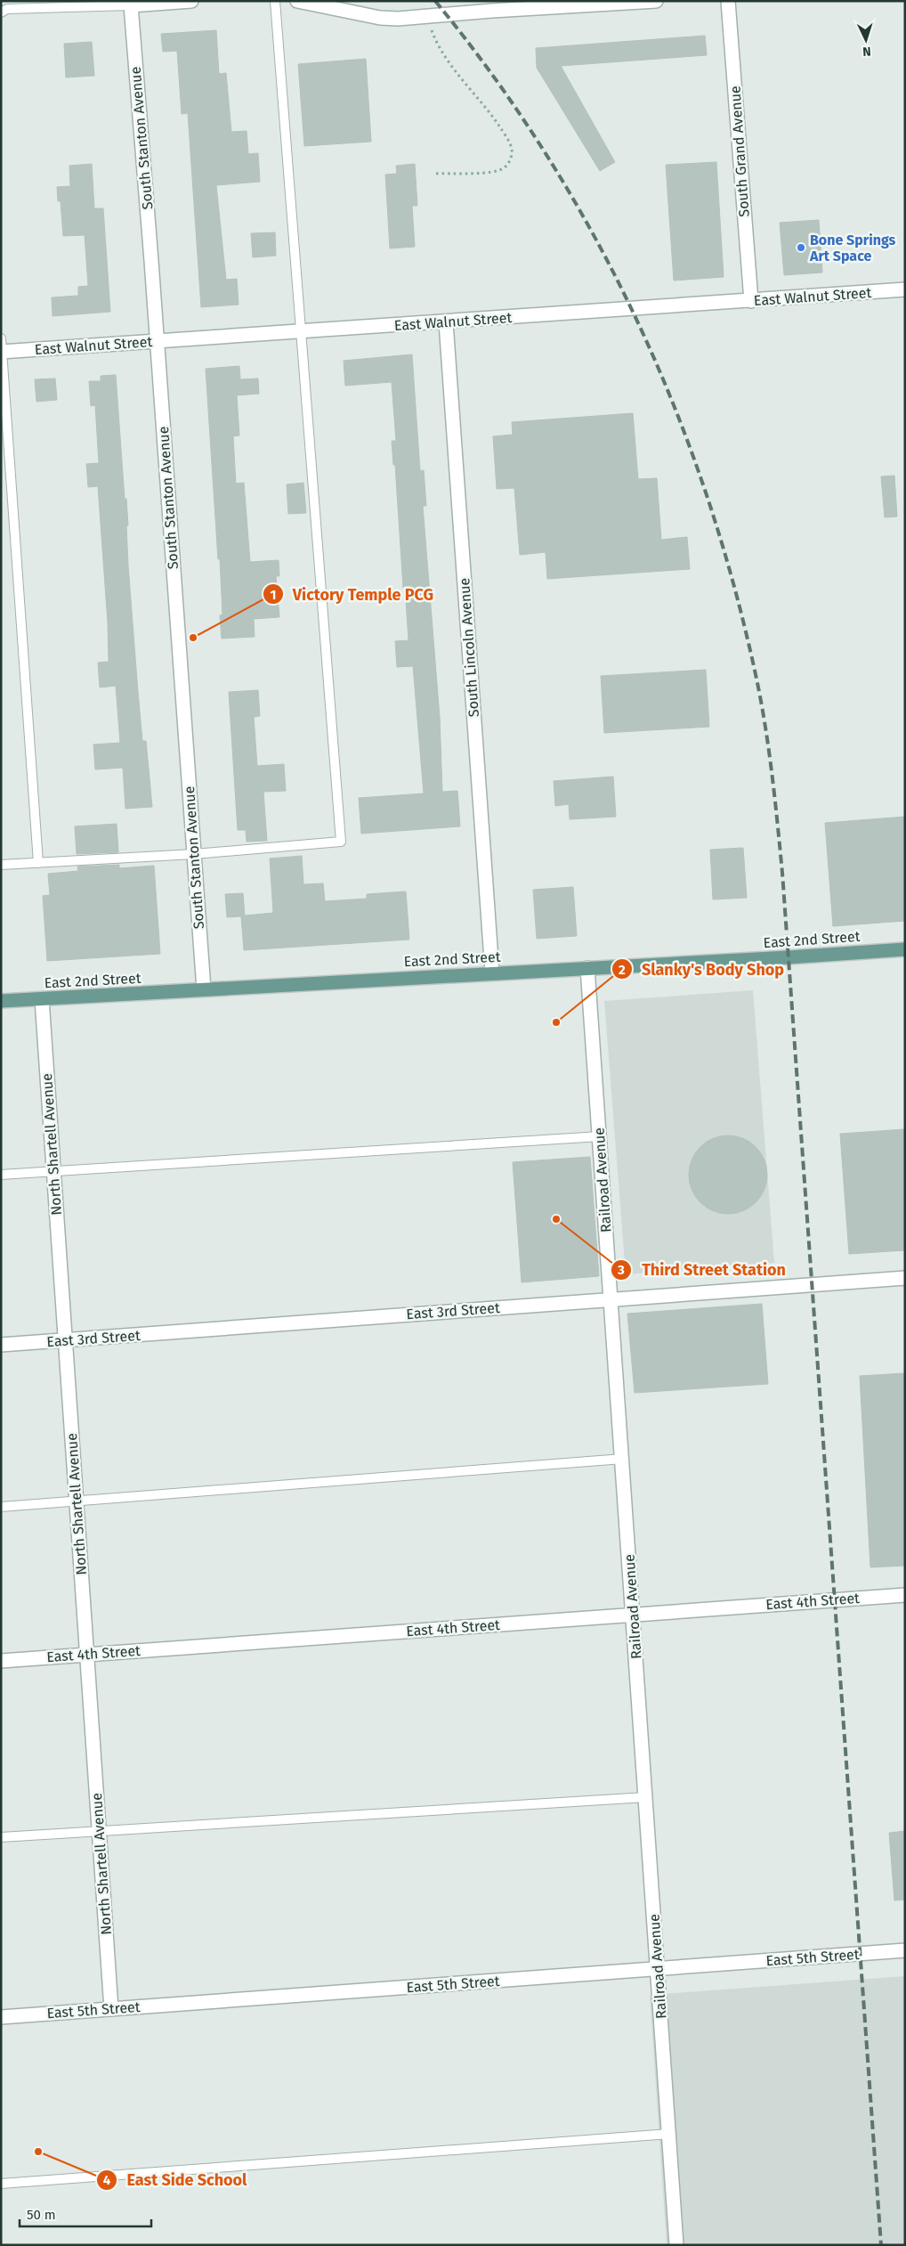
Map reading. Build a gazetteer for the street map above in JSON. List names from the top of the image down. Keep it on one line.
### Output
{"streets":{"main road":["East 2nd Street"],"street":["South Stanton Avenue","South Grand Avenue","East Walnut Street","South Lincoln Avenue","North Shartell Avenue","Railroad Avenue","East 3rd Street","East 4th Street","East 5th Street"]},"crossings":[["South Stanton Avenue","East Walnut Street"],["South Stanton Avenue","East 2nd Street"],["South Grand Avenue","East Walnut Street"],["East Walnut Street","South Lincoln Avenue"],["South Lincoln Avenue","East 2nd Street"],["East 2nd Street","North Shartell Avenue"],["East 2nd Street","Railroad Avenue"],["North Shartell Avenue","East 3rd Street"],["North Shartell Avenue","East 4th Street"],["North Shartell Avenue","East 5th Street"],["Railroad Avenue","East 3rd Street"],["Railroad Avenue","East 4th Street"],["Railroad Avenue","East 5th Street"]],"places":["Bone Springs Art Space","Victory Temple PCG","Slanky's Body Shop","Third Street Station","East Side School"],"scale_bar":"50 m","north":"bottom"}
